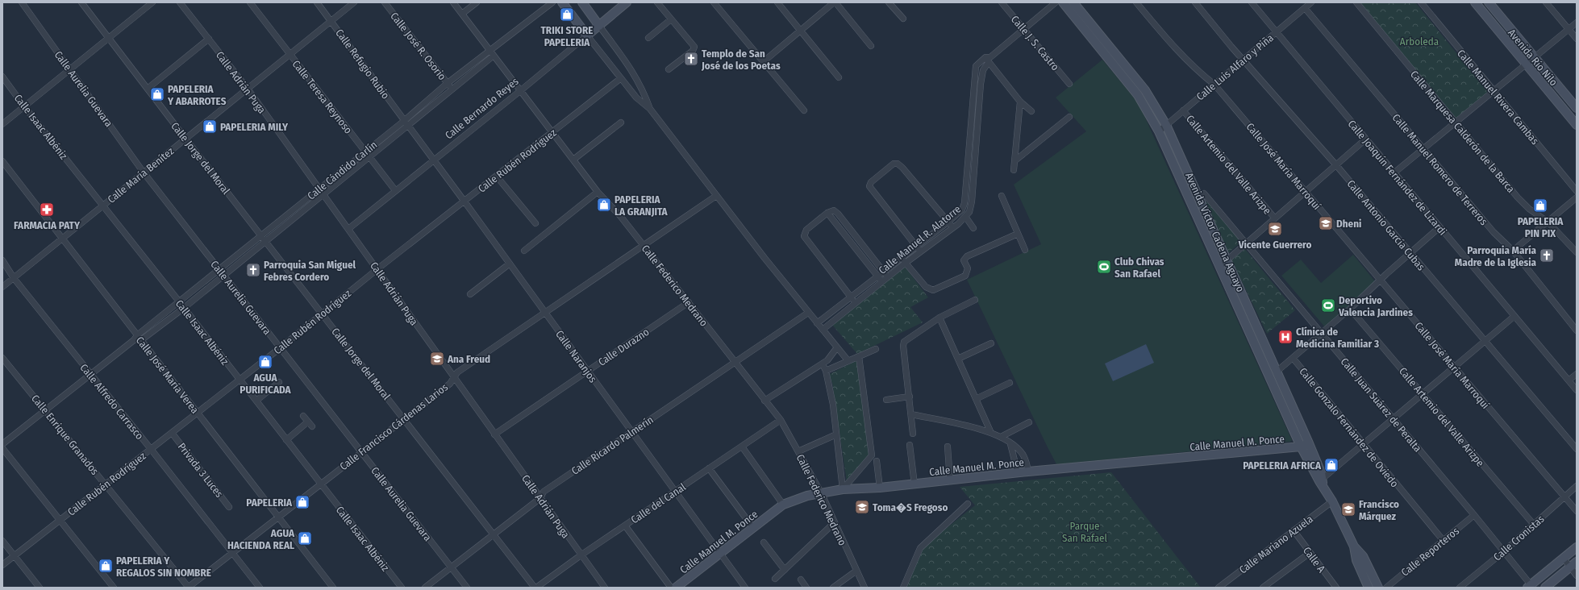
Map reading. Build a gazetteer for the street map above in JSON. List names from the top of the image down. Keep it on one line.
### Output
{"streets":{"street":["Calle J. S. Castro","Calle José R. Osorio","Avenida Río Nilo","Calle Refugio Rubio","Calle Luis Alfaro y Piña","Calle Adrián Puga","Calle Aurelia Guevara","Calle Teresa Reynoso","Calle Manuel Rivera Cambas","Calle Bernardo Reyes","Calle Isaac Albéniz","Calle Marquesa Calderón de la Barca","Calle Jorge del Moral","Calle Rubén Rodríguez","Calle Artemio del Valle Arizpe","Calle José María Marroquí","Calle Manuel Romero de Terreros","Calle Cándido Carlín","Calle María Benítez","Calle Joaquín Fernández de Lizardi","Calle Antonio García Cubas","Avenida Víctor Cadena Aguayo","Calle Manuel R. Alatorre","Calle Federico Medrano","Calle Durazno","Calle Naranjos","Calle José María Verea","Calle Alfredo Carrasco","Calle Juan Suárez de Peralta","Calle Francisco Cárdenas Larios","Calle Gonzalo Fernández de Oviedo","Calle Enrique Granados","Calle Manuel M. Ponce","Calle Ricardo Palmerín","Privada 3 Luces","Calle del Canal","Calle Cronistas","Calle Mariano Azuela","Calle Reporteros","Calle A"]},"crossings":[["Calle José R. Osorio","Calle Cándido Carlín"],["Calle Refugio Rubio","Calle Cándido Carlín"],["Calle Refugio Rubio","Calle María Benítez"],["Calle Refugio Rubio","Calle Naranjos"],["Calle Luis Alfaro y Piña","Calle Artemio del Valle Arizpe"],["Calle Luis Alfaro y Piña","Calle José María Marroquí"],["Calle Luis Alfaro y Piña","Calle Manuel Romero de Terreros"],["Calle Luis Alfaro y Piña","Calle Joaquín Fernández de Lizardi"],["Calle Luis Alfaro y Piña","Calle Antonio García Cubas"],["Calle Luis Alfaro y Piña","Avenida Víctor Cadena Aguayo"],["Calle Adrián Puga","Calle Bernardo Reyes"],["Calle Adrián Puga","Calle Rubén Rodríguez"],["Calle Adrián Puga","Calle Cándido Carlín"],["Calle Adrián Puga","Calle María Benítez"],["Calle Adrián Puga","Calle Durazno"],["Calle Adrián Puga","Calle Francisco Cárdenas Larios"],["Calle Adrián Puga","Calle Ricardo Palmerín"],["Calle Adrián Puga","Calle del Canal"],["Calle Aurelia Guevara","Calle Rubén Rodríguez"],["Calle Aurelia Guevara","Calle Cándido Carlín"],["Calle Aurelia Guevara","Calle María Benítez"],["Calle Aurelia Guevara","Calle Francisco Cárdenas Larios"],["Calle Aurelia Guevara","Calle Ricardo Palmerín"],["Calle Teresa Reynoso","Calle Bernardo Reyes"],["Calle Teresa Reynoso","Calle Cándido Carlín"],["Calle Teresa Reynoso","Calle María Benítez"],["Calle Bernardo Reyes","Calle Federico Medrano"],["Calle Bernardo Reyes","Calle Naranjos"],["Calle Isaac Albéniz","Calle Rubén Rodríguez"],["Calle Isaac Albéniz","Calle Cándido Carlín"],["Calle Isaac Albéniz","Calle María Benítez"],["Calle Isaac Albéniz","Calle Francisco Cárdenas Larios"],["Calle Jorge del Moral","Calle Rubén Rodríguez"],["Calle Jorge del Moral","Calle Cándido Carlín"],["Calle Jorge del Moral","Calle María Benítez"],["Calle Jorge del Moral","Calle Francisco Cárdenas Larios"],["Calle Jorge del Moral","Calle Ricardo Palmerín"],["Calle Jorge del Moral","Calle del Canal"],["Calle Rubén Rodríguez","Calle Federico Medrano"],["Calle Rubén Rodríguez","Calle Naranjos"],["Calle Rubén Rodríguez","Calle José María Verea"],["Calle Rubén Rodríguez","Calle Alfredo Carrasco"],["Calle Rubén Rodríguez","Calle Enrique Granados"],["Calle Rubén Rodríguez","Privada 3 Luces"],["Calle Artemio del Valle Arizpe","Calle Cronistas"],["Calle José María Marroquí","Calle Cronistas"],["Calle Cándido Carlín","Calle Federico Medrano"],["Calle Cándido Carlín","Calle Naranjos"],["Calle Cándido Carlín","Calle José María Verea"],["Calle Cándido Carlín","Calle Alfredo Carrasco"],["Calle Cándido Carlín","Calle Enrique Granados"],["Calle María Benítez","Calle José María Verea"],["Calle María Benítez","Calle Alfredo Carrasco"],["Avenida Víctor Cadena Aguayo","Calle Manuel M. Ponce"],["Avenida Víctor Cadena Aguayo","Calle Mariano Azuela"],["Calle Federico Medrano","Calle Durazno"],["Calle Federico Medrano","Calle Francisco Cárdenas Larios"],["Calle Federico Medrano","Calle Manuel M. Ponce"],["Calle Federico Medrano","Calle Ricardo Palmerín"],["Calle Federico Medrano","Calle del Canal"],["Calle Durazno","Calle Naranjos"],["Calle Naranjos","Calle Francisco Cárdenas Larios"],["Calle Naranjos","Calle Manuel M. Ponce"],["Calle Naranjos","Calle Ricardo Palmerín"],["Calle Naranjos","Calle del Canal"],["Calle José María Verea","Calle Francisco Cárdenas Larios"],["Calle Alfredo Carrasco","Calle Francisco Cárdenas Larios"],["Calle Juan Suárez de Peralta","Calle Cronistas"],["Calle Juan Suárez de Peralta","Calle Reporteros"],["Calle Francisco Cárdenas Larios","Calle Enrique Granados"],["Calle Gonzalo Fernández de Oviedo","Calle Reporteros"],["Calle Mariano Azuela","Calle A"]],"parks":["Arboleda","Parque San Rafael"],"places":{"shop":["TRIKI STORE PAPELERIA","PAPELERIA Y ABARROTES","PAPELERIA MILY","PAPELERIA LA GRANJITA","PAPELERIA PIN PIX","AGUA PURIFICADA","PAPELERIA AFRICA","PAPELERIA","AGUA HACIENDA REAL","PAPELERIA Y REGALOS SIN NOMBRE"],"church":["Templo de San José de los Poetas","Parroquia María Madre de la Iglesia","Parroquia San Miguel Febres Cordero"],"pharmacy":["FARMACIA PATY"],"school or university":["Dheni","Vicente Guerrero","Ana Freud","Toma�S Fregoso","Francisco Márquez"],"sports":["Club Chivas San Rafael","Deportivo Valencia Jardines"],"hospital":["Clínica de Medicina Familiar 3"]}}
